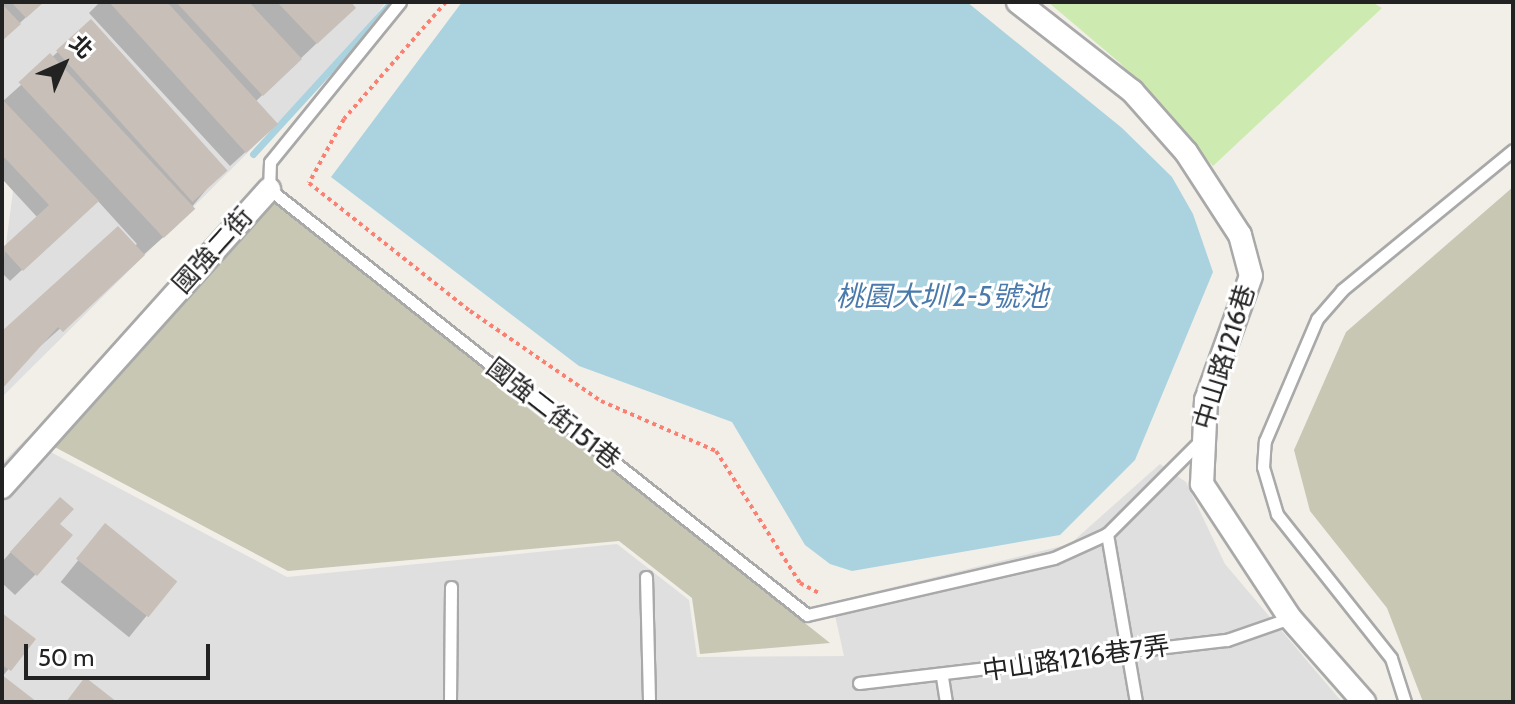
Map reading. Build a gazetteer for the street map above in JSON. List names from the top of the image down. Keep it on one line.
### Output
{"streets":{"street":["國強二街","中山路1216巷"],"lane":["國強二街151巷","中山路1216巷7弄"]},"crossings":[["國強二街","國強二街151巷"],["中山路1216巷","中山路1216巷7弄"]],"water":["桃園大圳 2-5號池"],"scale_bar":"50 m","north":"top right"}
